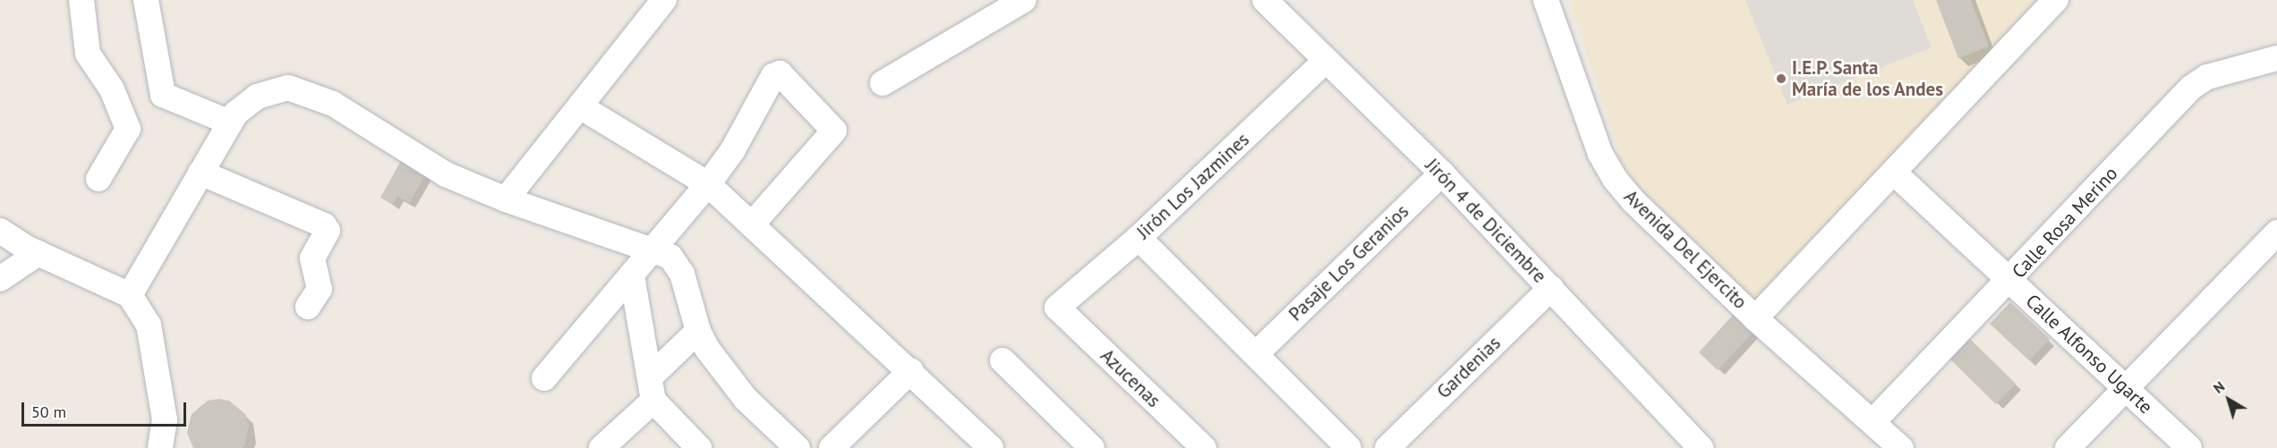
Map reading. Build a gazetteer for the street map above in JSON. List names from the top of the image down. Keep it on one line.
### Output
{"streets":{"street":["Jirón Los Jazmines","Jirón 4 de Diciembre","Calle Rosa Merino","Avenida Del Ejercito","Pasaje Los Geranios","Calle Alfonso Ugarte","Gardenias","Azucenas"]},"crossings":[["Jirón Los Jazmines","Jirón 4 de Diciembre"],["Jirón Los Jazmines","Azucenas"],["Jirón 4 de Diciembre","Pasaje Los Geranios"],["Jirón 4 de Diciembre","Gardenias"],["Calle Rosa Merino","Avenida Del Ejercito"],["Calle Rosa Merino","Calle Alfonso Ugarte"]],"places":["I.E.P. Santa María de los Andes"],"scale_bar":"50 m","north":"top left"}
